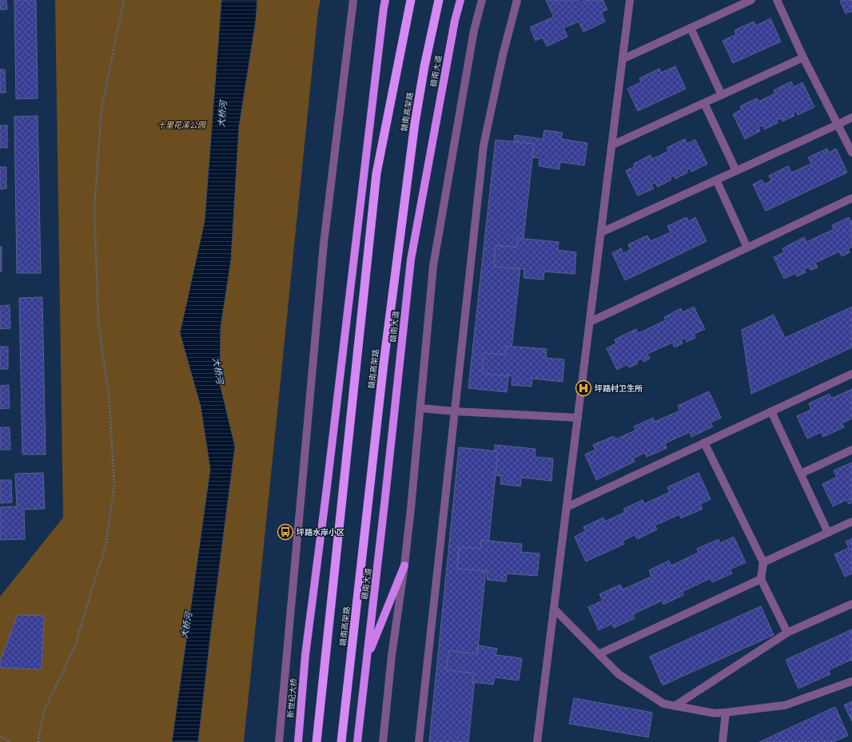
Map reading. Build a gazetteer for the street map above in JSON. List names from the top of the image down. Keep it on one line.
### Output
{"streets":{"highway":["赣南高架路"],"main road":["赣南大道","新世纪大桥"]},"water":["大桥河"],"parks":["十里花溪公园"],"places":{"hospital":["坪路村卫生所"],"bus stop":["坪路水岸小区"]}}
